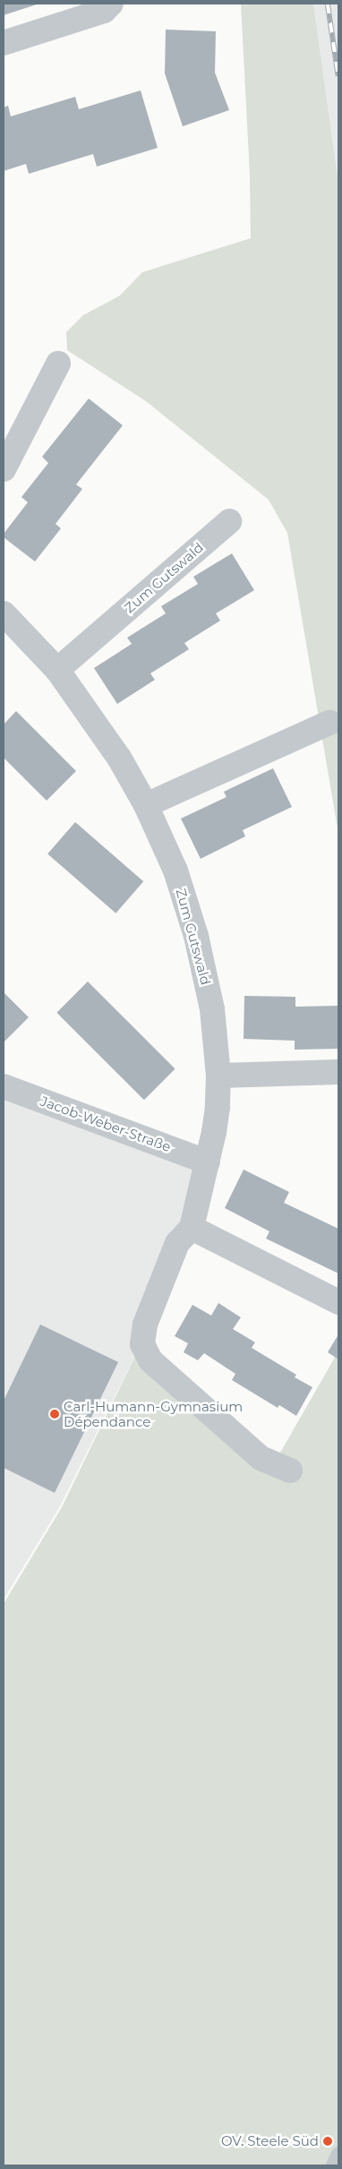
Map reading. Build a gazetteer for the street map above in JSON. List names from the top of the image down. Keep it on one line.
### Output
{"streets":{"street":["Zum Gutswald","Jacob-Weber-Straße"]},"crossings":[["Zum Gutswald","Jacob-Weber-Straße"]],"places":["Carl-Humann-Gymnasium Dépendance","OV. Steele Süd"]}
